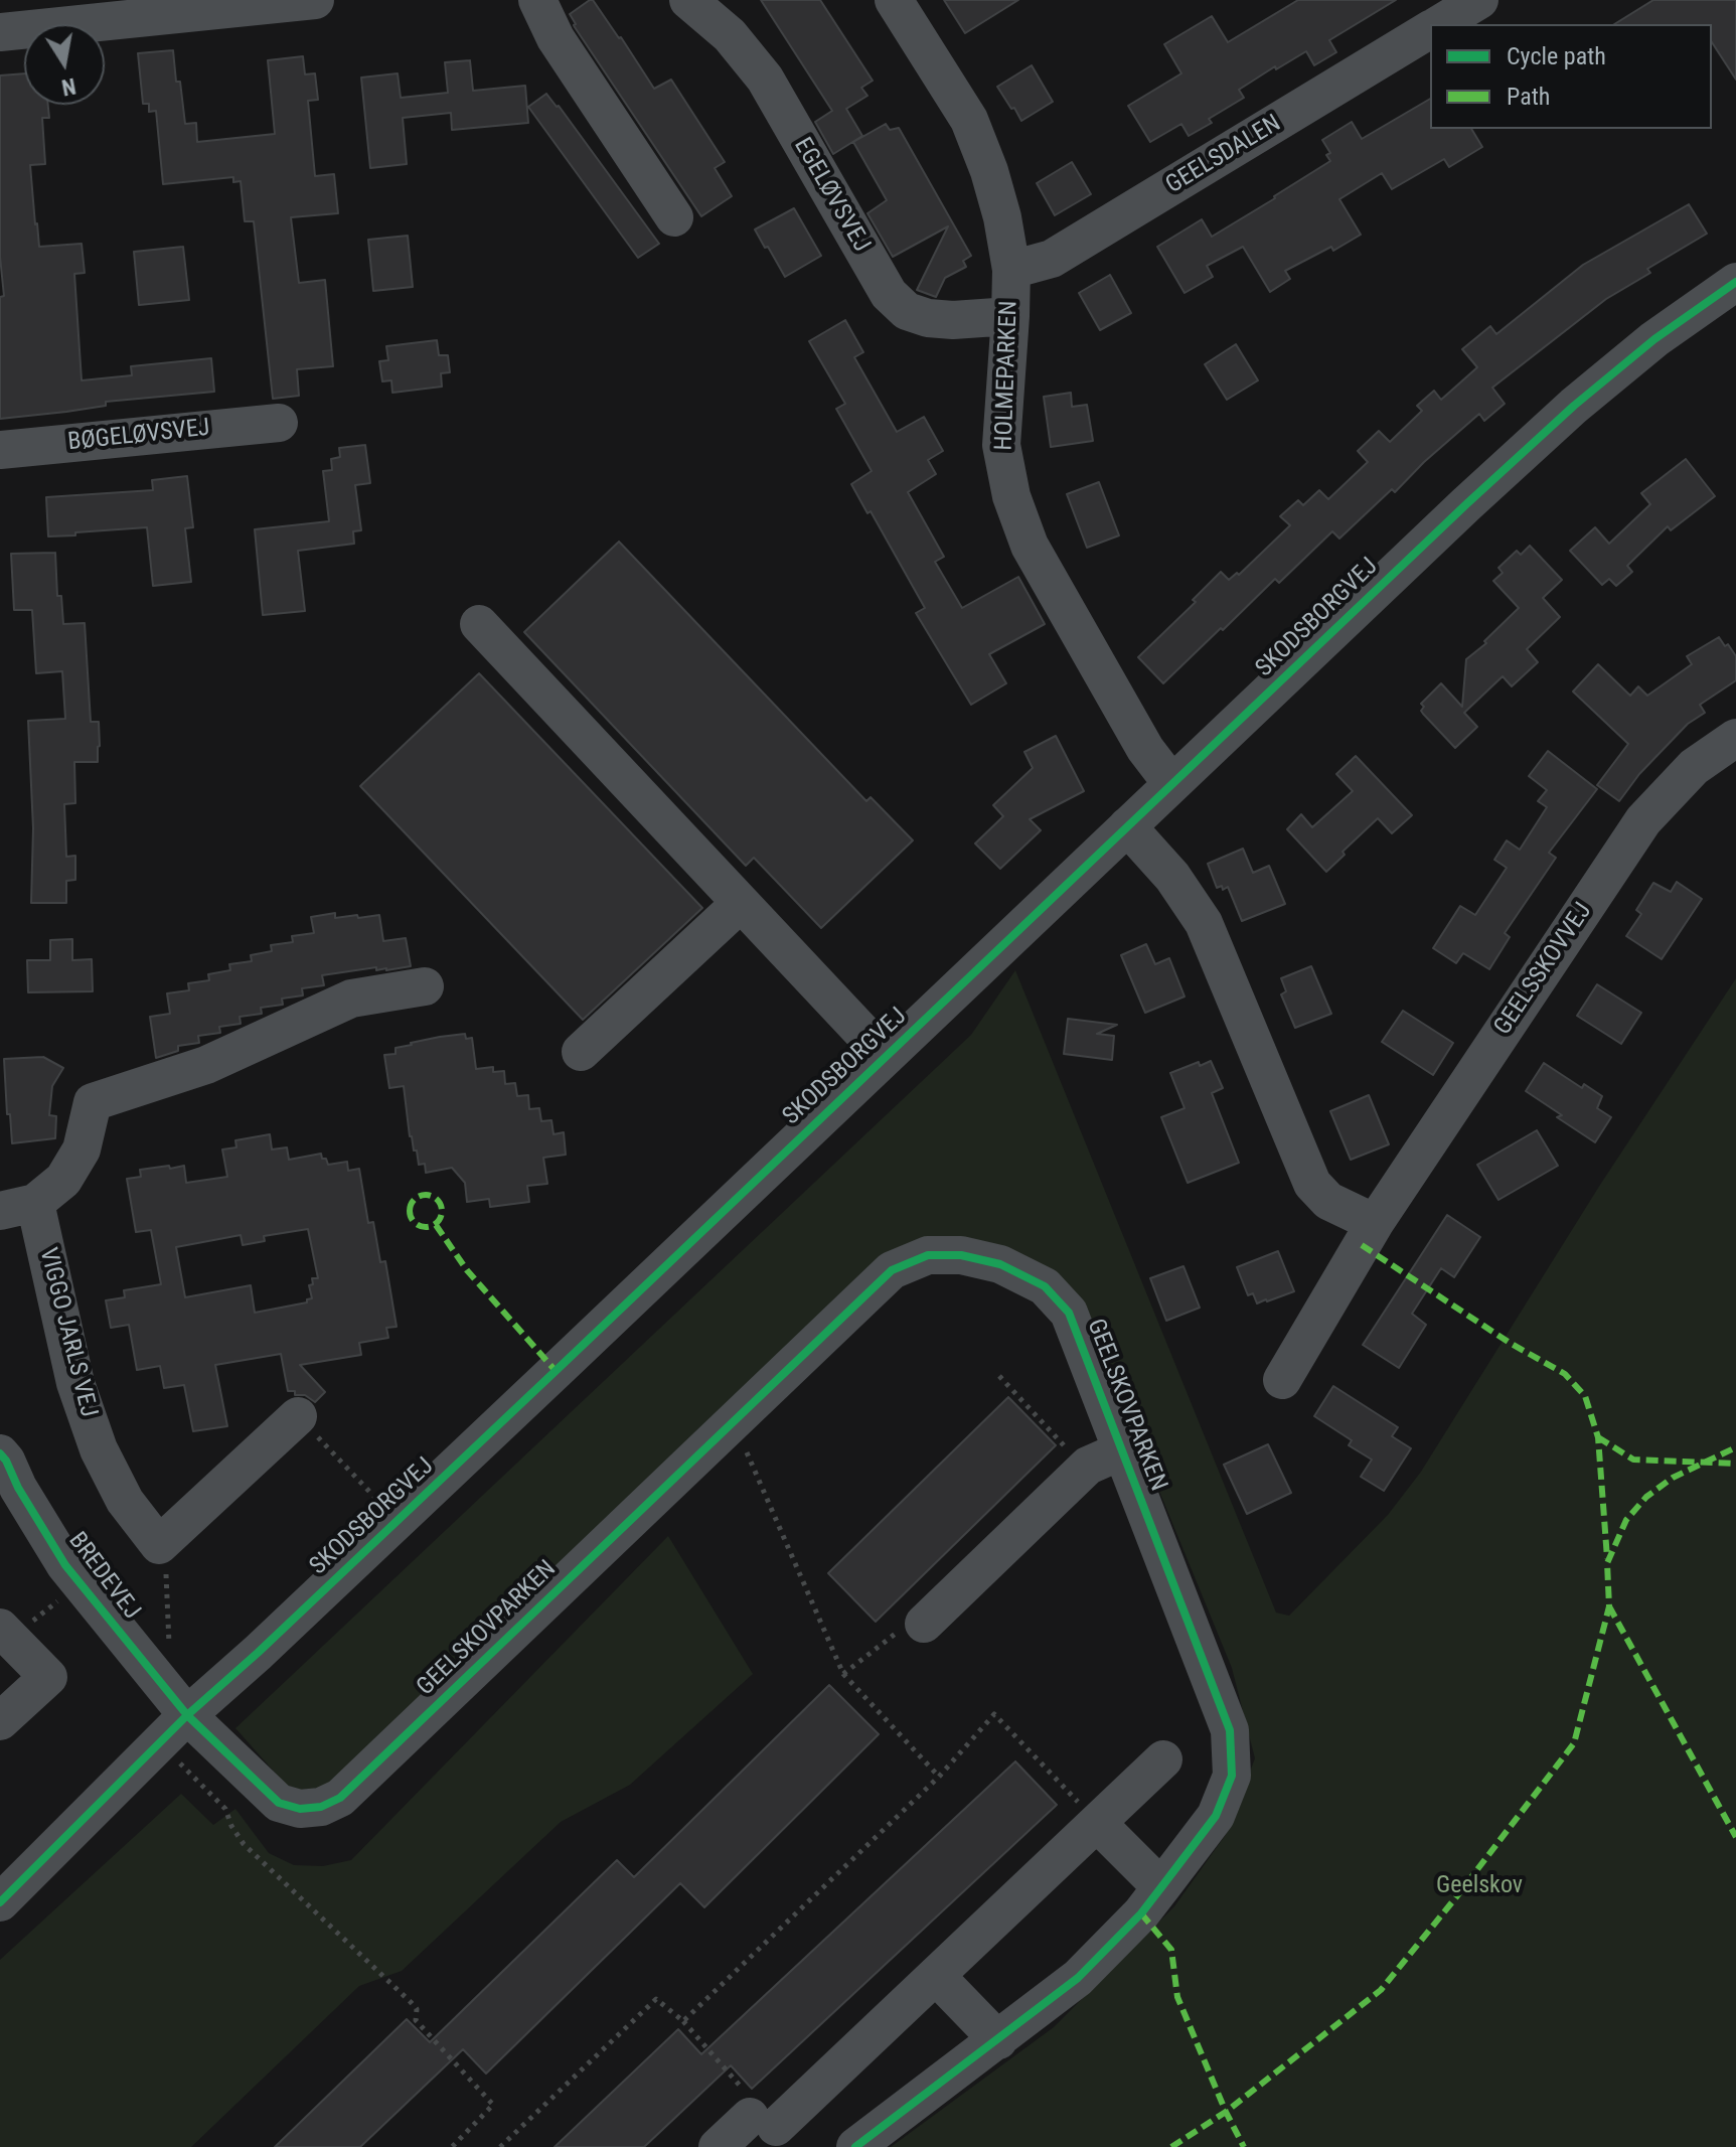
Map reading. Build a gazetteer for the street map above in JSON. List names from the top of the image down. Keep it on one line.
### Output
{"streets":{"street":["GEELSDALEN","EGELØVSVEJ","HOLMEPARKEN","BØGELØVSVEJ","SKODSBORGVEJ","GEELSSKOVVEJ","VIGGO JARLS VEJ","GEELSKOVPARKEN","BREDEVEJ"]},"crossings":[["GEELSDALEN","HOLMEPARKEN"],["EGELØVSVEJ","HOLMEPARKEN"],["HOLMEPARKEN","SKODSBORGVEJ"],["SKODSBORGVEJ","GEELSKOVPARKEN"],["SKODSBORGVEJ","BREDEVEJ"],["GEELSKOVPARKEN","BREDEVEJ"]],"parks":["Geelskov"],"legend":["Cycle path","Path"],"north":"bottom"}
